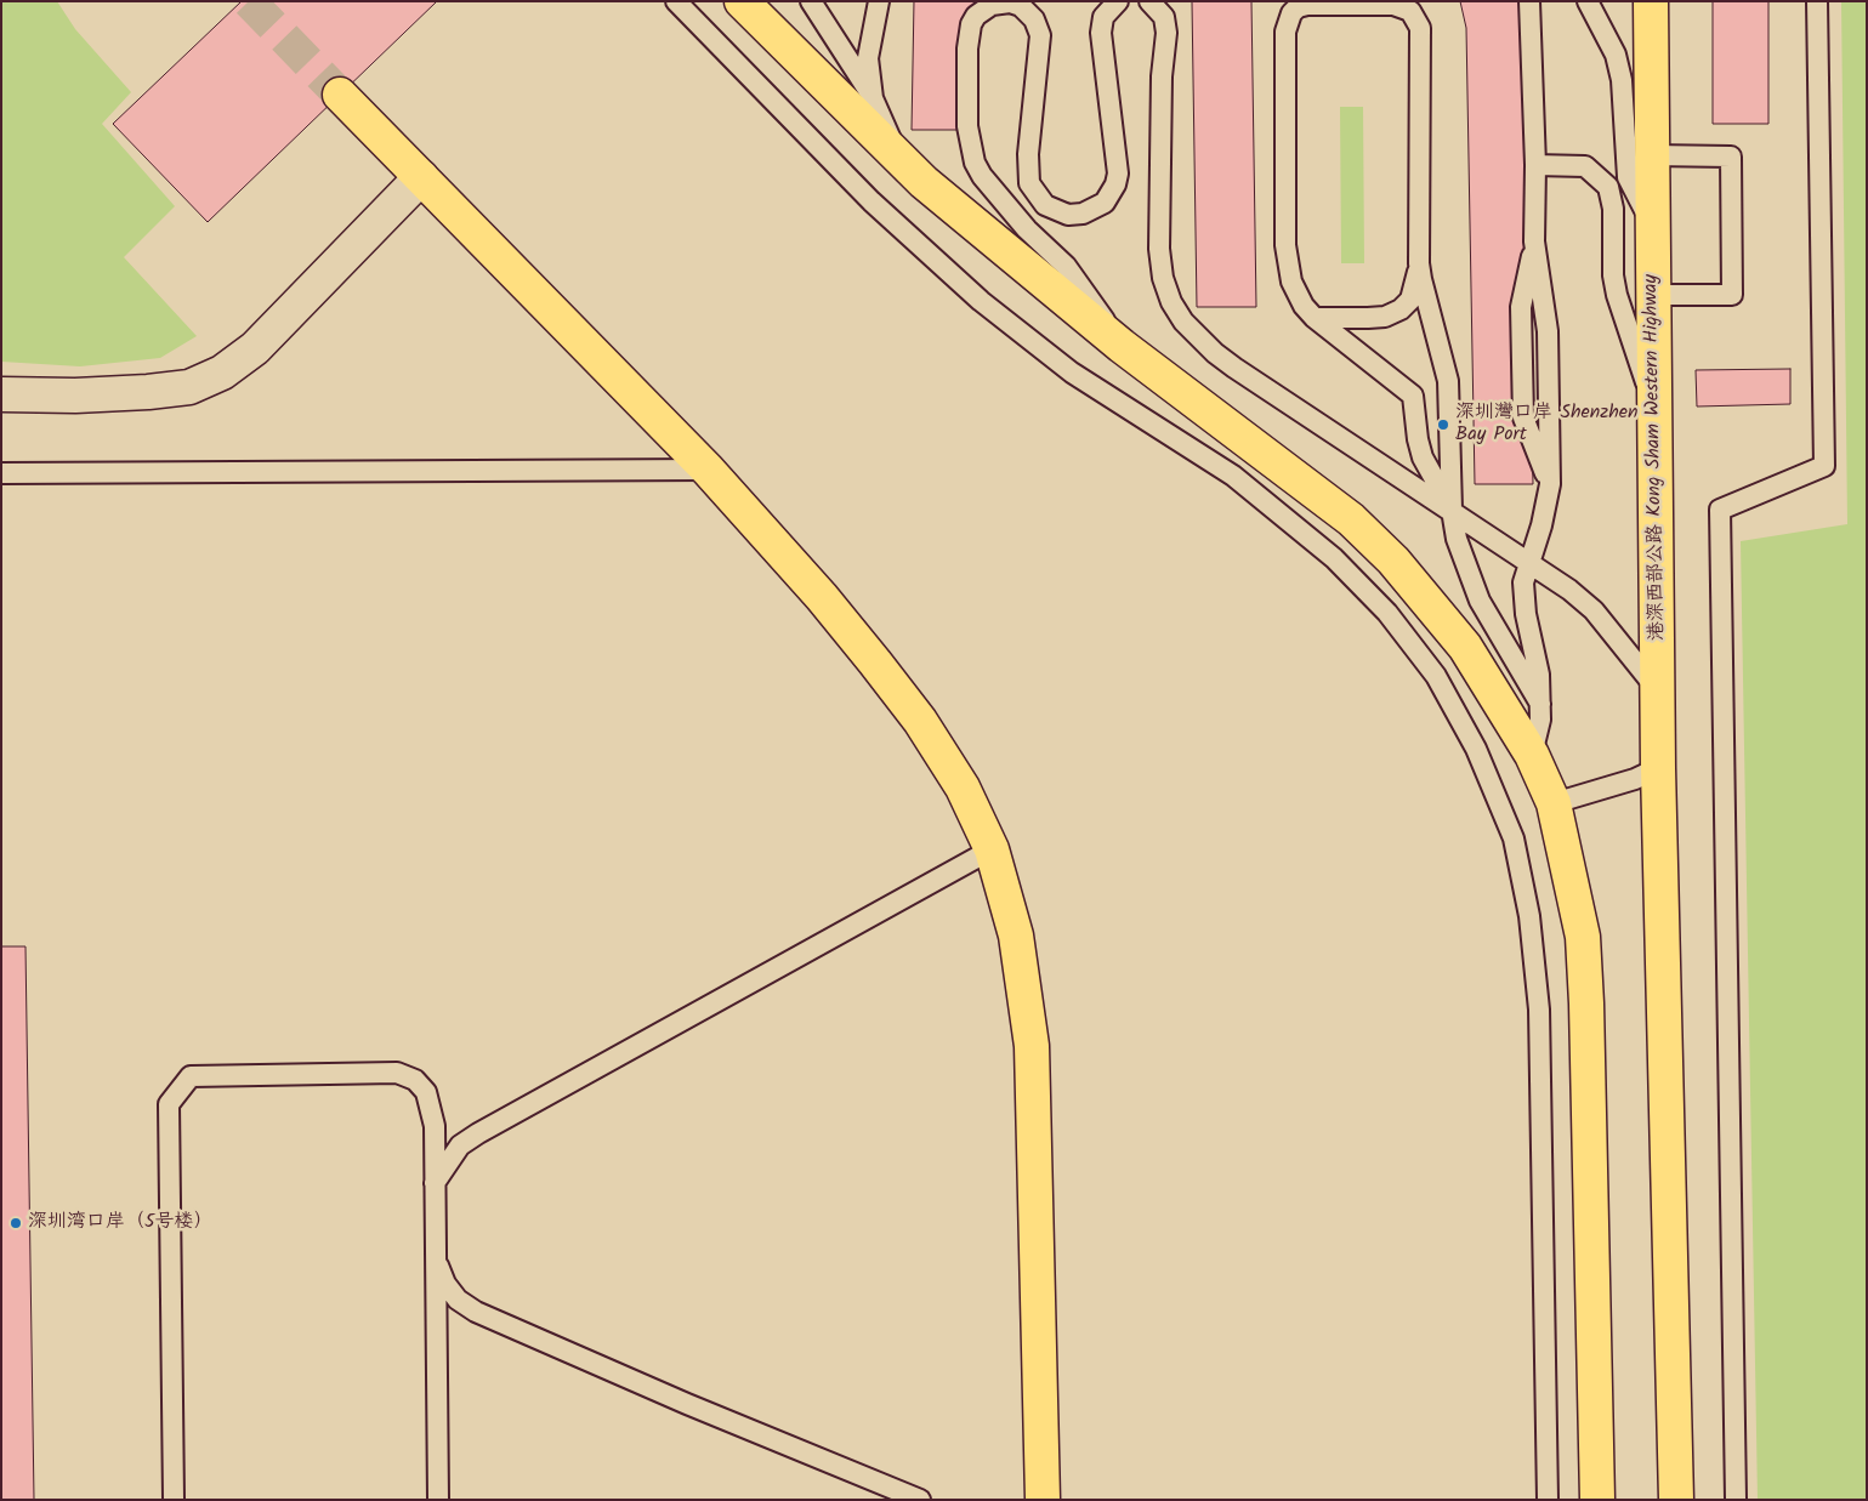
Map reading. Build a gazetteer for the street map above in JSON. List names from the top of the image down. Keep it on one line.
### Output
{"streets":{"highway":["港深西部公路 Kong Sham Western Highway"]},"places":["深圳灣口岸 Shenzhen Bay Port","深圳湾口岸（5号楼）"]}
